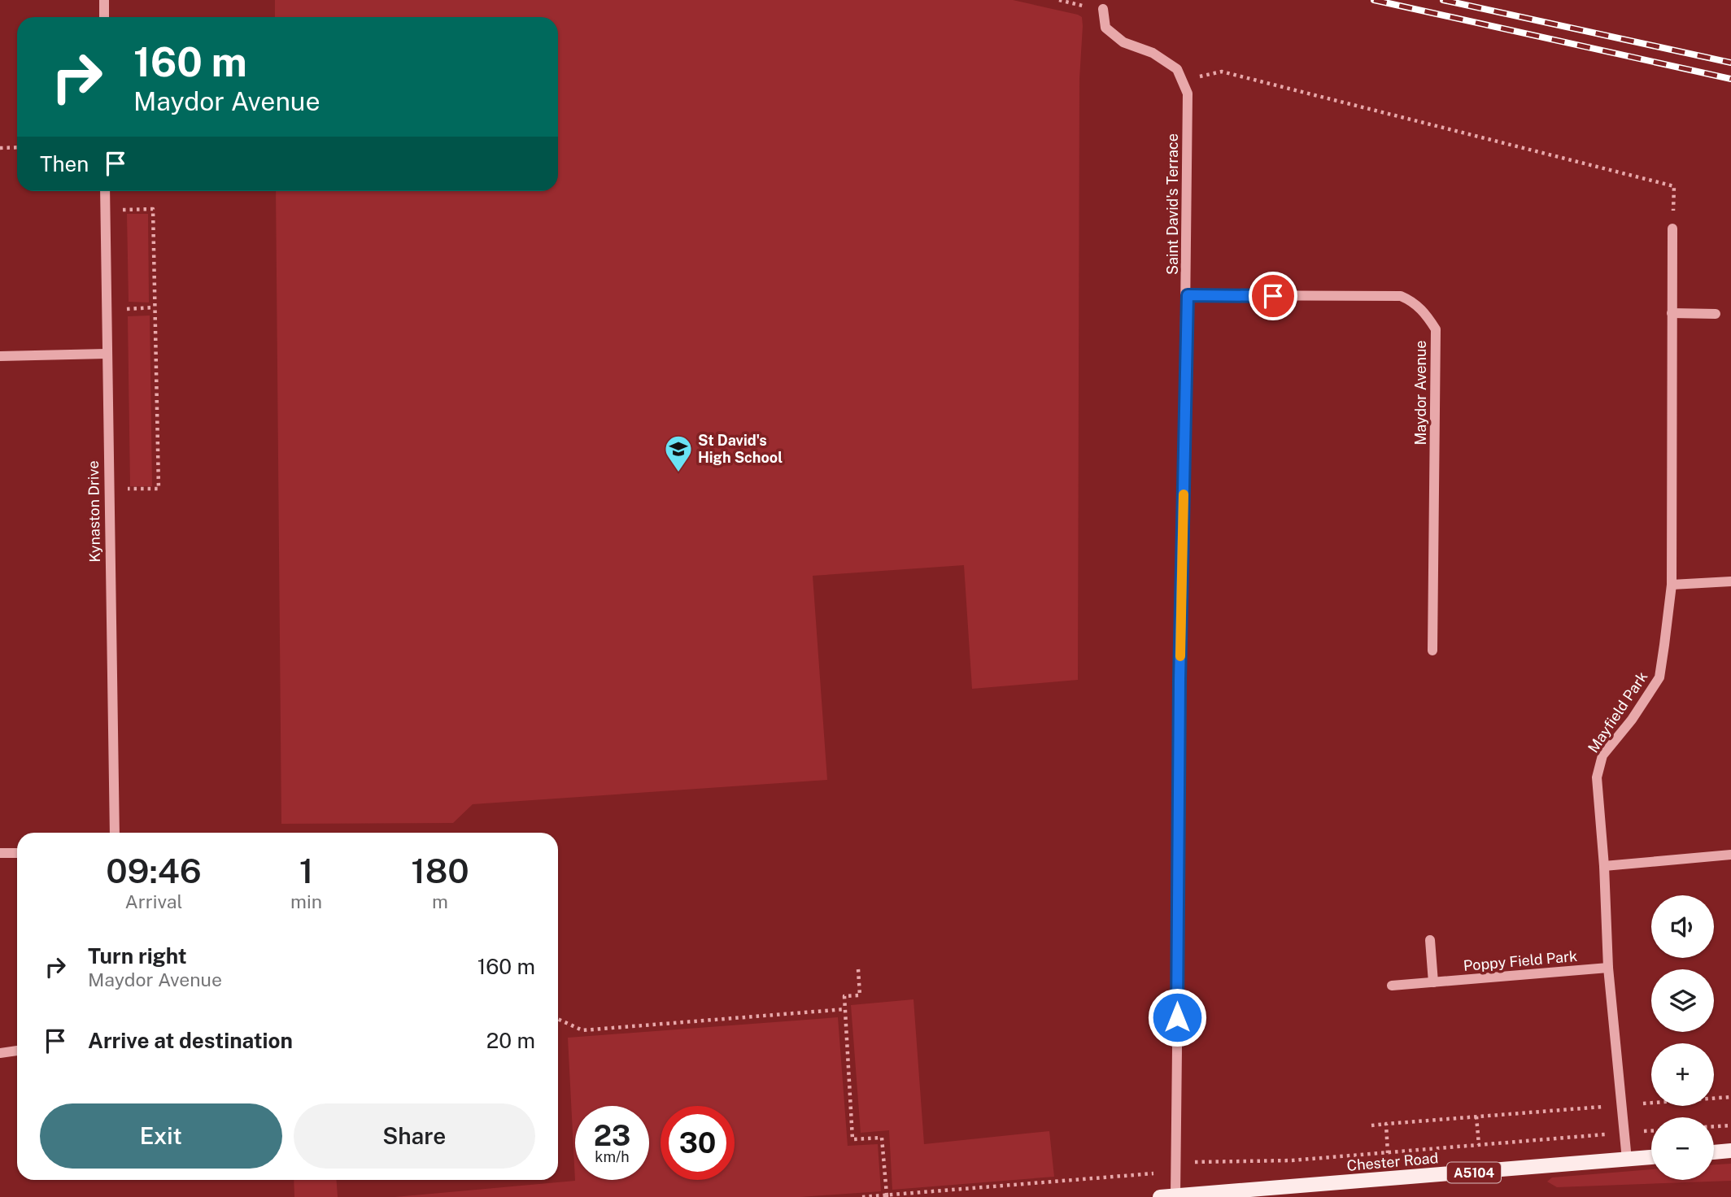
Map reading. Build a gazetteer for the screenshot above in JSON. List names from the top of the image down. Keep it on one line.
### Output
{"streets":{"main road":["Chester Road","A5104"],"street":["Saint David's Terrace","Maydor Avenue","Kynaston Drive","Mayfield Park","Poppy Field Park"]},"crossings":[["Saint David's Terrace","Maydor Avenue"],["Saint David's Terrace","Chester Road"],["Mayfield Park","Poppy Field Park"],["Mayfield Park","Chester Road"]],"places":{"school or university":["St David's High School"]},"page":{"turn":["160 m","Maydor Avenue"],"then":"Then","eta":["09:46","Arrival","1","min","180","m"],"map_buttons":["+","−"],"list":[{"name":"Turn right","note":"Maydor Avenue","value":"160 m"},{"name":"Arrive at destination","value":"20 m"}],"buttons":["Exit","Share"],"speed":"23 km/h","limit":"30"}}
